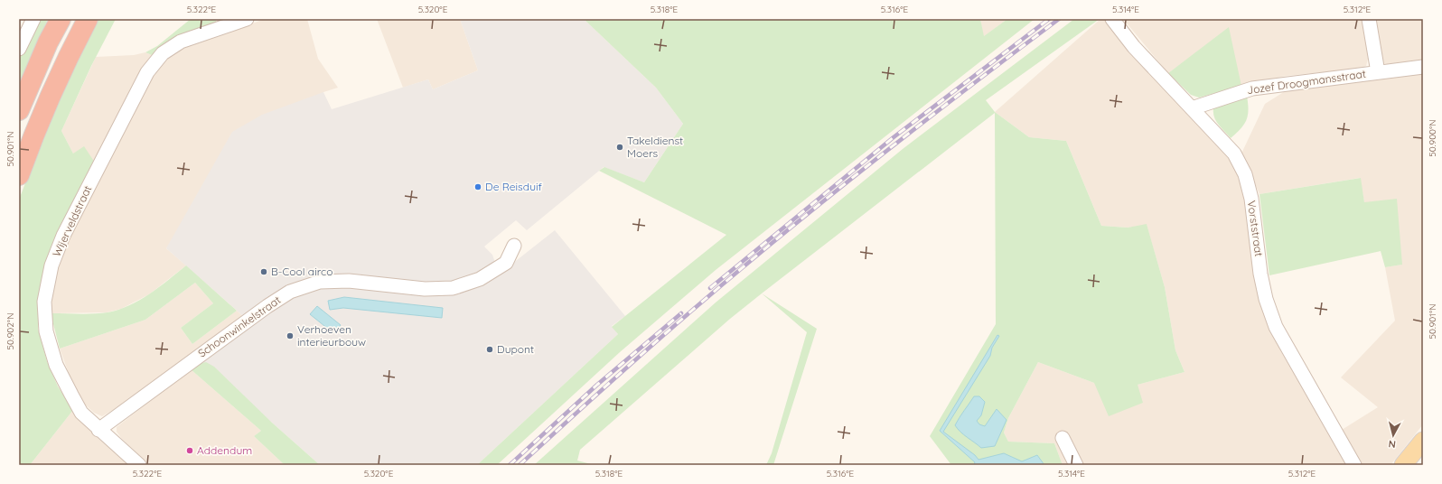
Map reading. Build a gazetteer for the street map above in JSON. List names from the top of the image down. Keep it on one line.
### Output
{"streets":{"street":["Jozef Droogmansstraat","Wijerveldstraat","Vorststraat","Schoonwinkelstraat"]},"crossings":[["Jozef Droogmansstraat","Vorststraat"],["Wijerveldstraat","Schoonwinkelstraat"]],"places":["Takeldienst Moers","De Reisduif","B-Cool airco","Verhoeven interieurbouw","Dupont","Addendum"],"north":"bottom","coordinates":["5.322°E","5.320°E","5.318°E","5.316°E","5.314°E","5.312°E","50.900°N","50.901°N","50.902°N"]}
